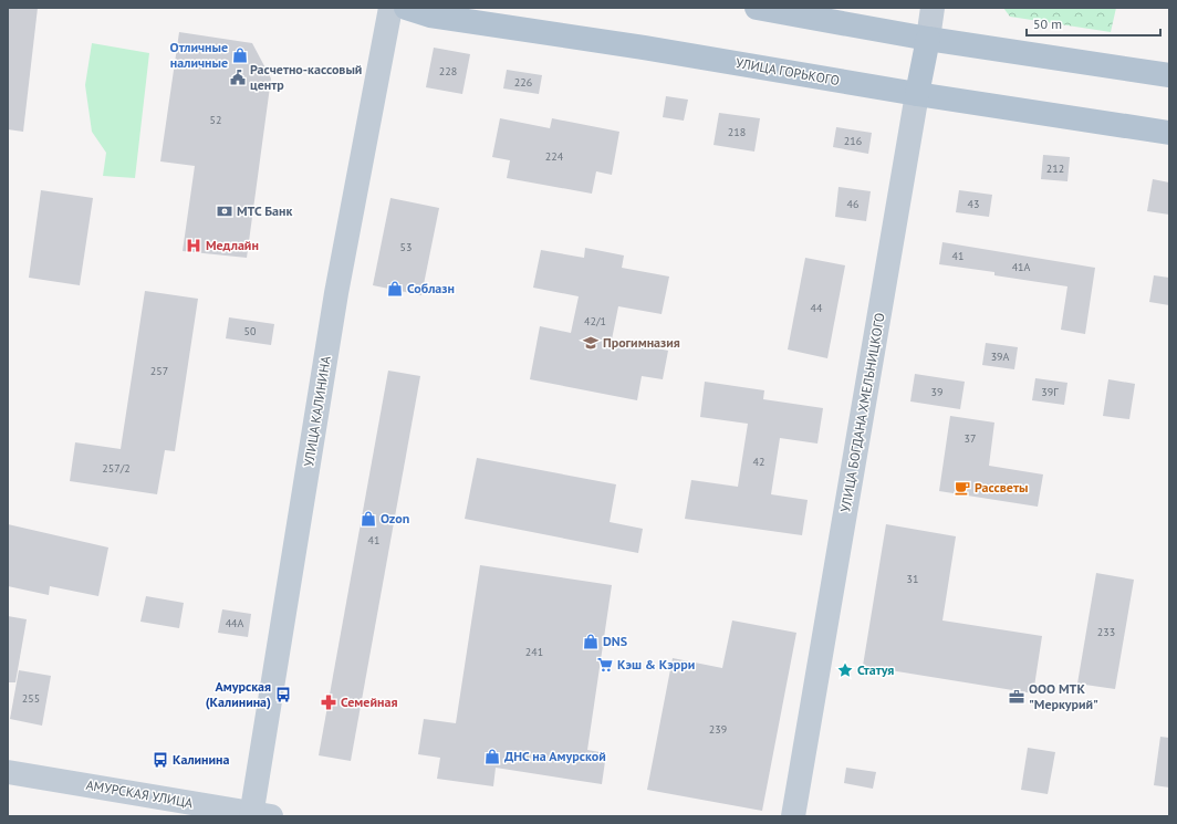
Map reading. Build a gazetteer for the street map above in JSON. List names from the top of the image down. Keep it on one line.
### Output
{"streets":{"main road":["УЛИЦА ГОРЬКОГО","УЛИЦА БОГДАНА ХМЕЛЬНИЦКОГО"],"street":["УЛИЦА КАЛИНИНА","АМУРСКАЯ УЛИЦА"]},"crossings":[["УЛИЦА ГОРЬКОГО","УЛИЦА БОГДАНА ХМЕЛЬНИЦКОГО"],["УЛИЦА КАЛИНИНА","АМУРСКАЯ УЛИЦА"]],"places":{"shop":["Отличные наличные","Соблазн","Ozon","DNS","ДНС на Амурской"],"public building":["Расчетно-кассовый центр"],"bank":["МТС Банк"],"hospital":["Медлайн"],"school or university":["Прогимназия"],"cafe":["Рассветы"],"supermarket":["Кэш & Кэрри"],"place":["Статуя"],"bus stop":["Амурская (Калинина)","Калинина"],"office":["ООО МТК \"Меркурий\""],"pharmacy":["Семейная"]},"house_numbers":["228","226","52","218","216","224","212","46","43","53","41","41А","44","42/1","50","39А","257","39","39Г","37","42","257/2","41","31","44А","233","241","255","239"],"scale_bar":"50 m"}
